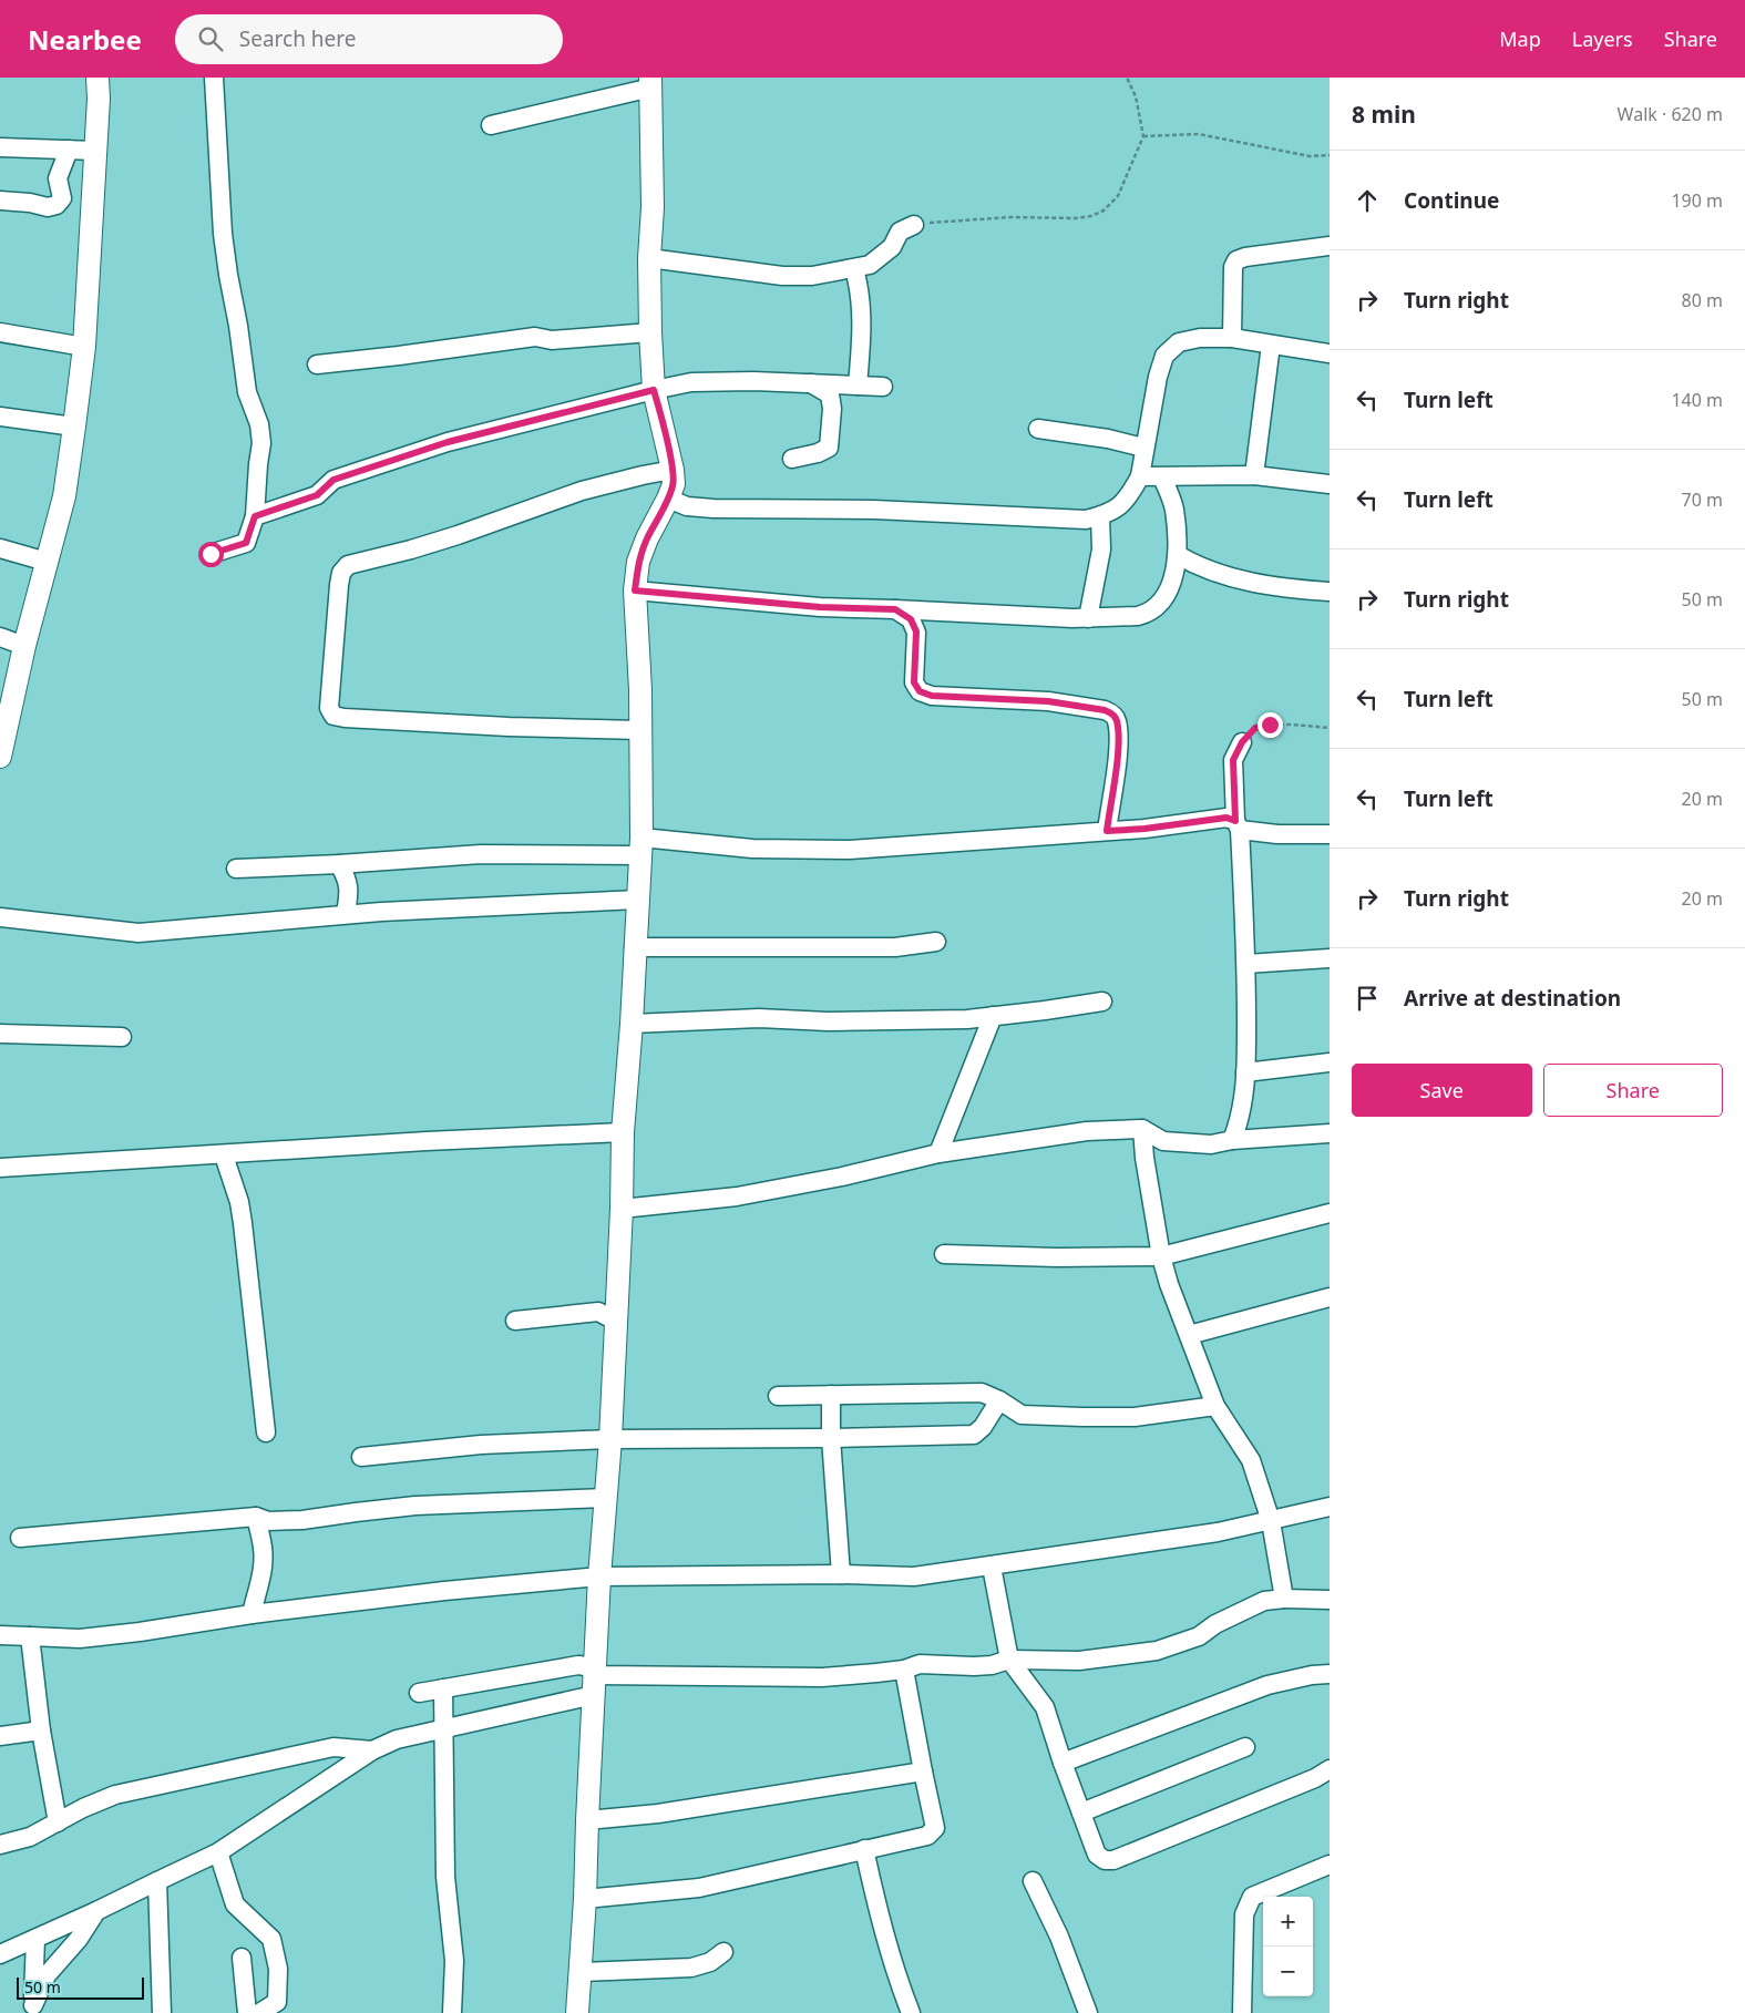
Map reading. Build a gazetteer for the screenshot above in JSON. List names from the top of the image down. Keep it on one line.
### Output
{"scale_bar":"50 m","page":{"header":"Nearbee","search":"Search here","nav":["Map","Layers","Share"],"heading":["8 min","Walk · 620 m"],"list":[["Continue","190 m"],["Turn right","80 m"],["Turn left","140 m"],["Turn left","70 m"],["Turn right","50 m"],["Turn left","50 m"],["Turn left","20 m"],["Turn right","20 m"],"Arrive at destination"],"buttons":["Save","Share"],"map_buttons":["+","−"],"scale":"50 m"}}
